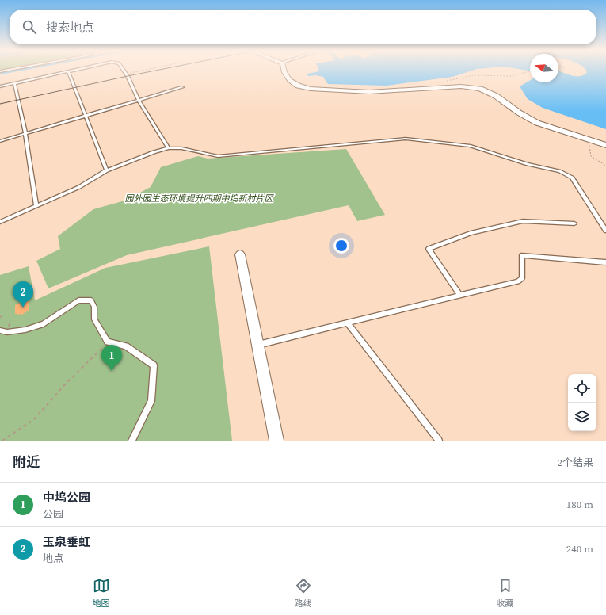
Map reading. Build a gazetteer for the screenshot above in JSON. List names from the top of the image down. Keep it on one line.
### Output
{"parks":["园外园生态环境提升四期中坞新村片区"],"north":"left","page":{"search":"搜索地点","pins":["2","1"],"heading":["附近","2个结果"],"list":[{"mark":"1","name":"中坞公园","note":"公园","value":"180 m"},{"mark":"2","name":"玉泉垂虹","note":"地点","value":"240 m"}],"nav":["地图","路线","收藏"]}}
